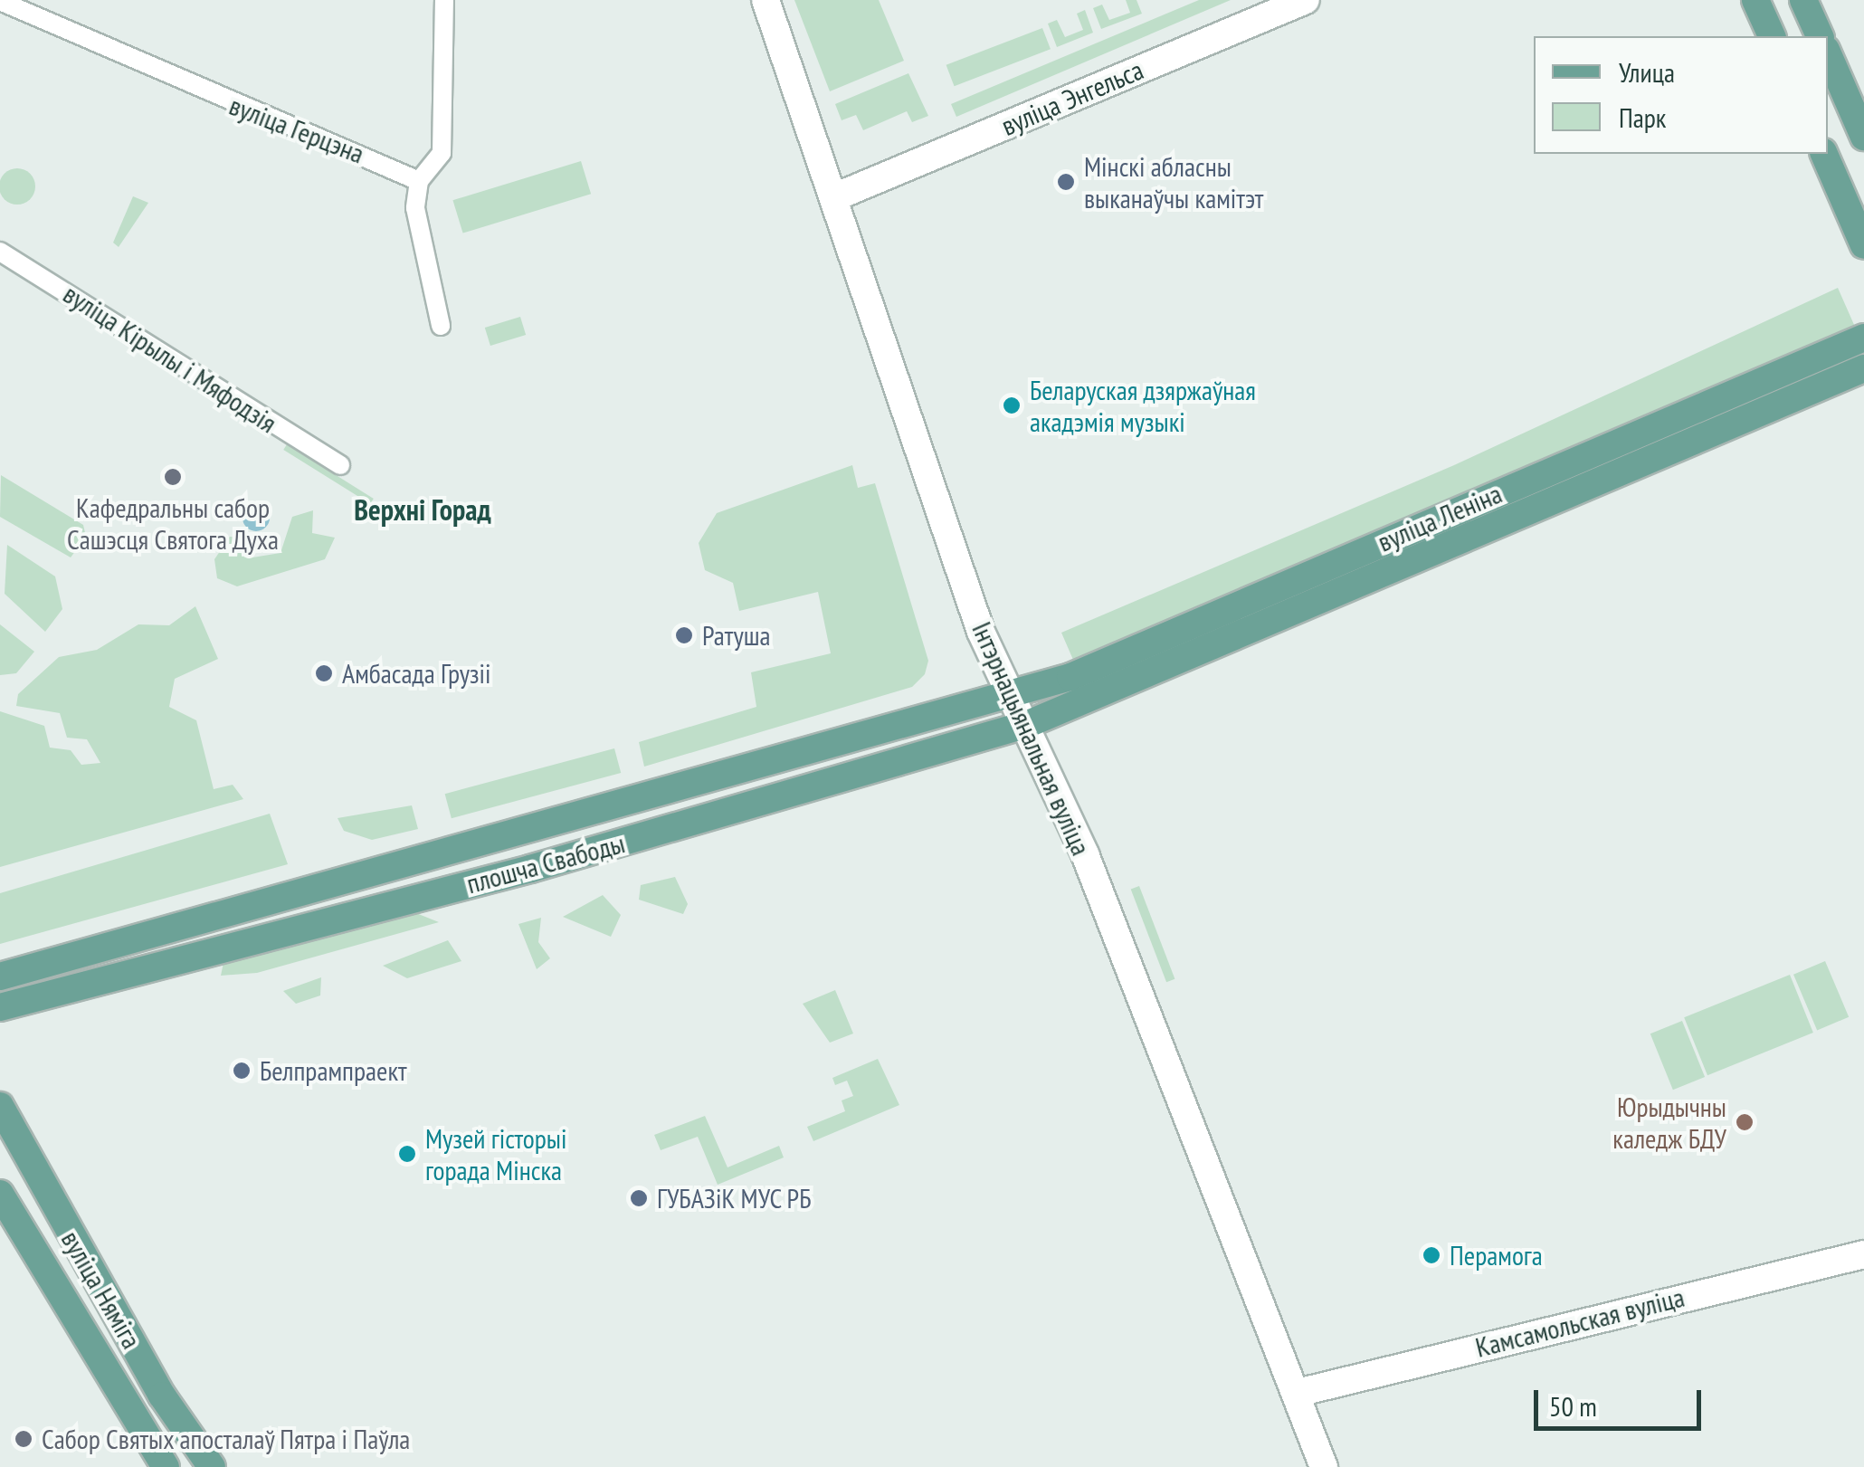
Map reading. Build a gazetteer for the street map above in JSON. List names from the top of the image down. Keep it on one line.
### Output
{"streets":{"main road":["вуліца Энгельса","вуліца Леніна","Інтэрнацыянальная вуліца","плошча Свабоды","вуліца Няміга","Камсамольская вуліца"],"street":["вуліца Герцэна","вуліца Кірылы і Мяфодзія"]},"crossings":[["вуліца Энгельса","Інтэрнацыянальная вуліца"],["вуліца Леніна","Інтэрнацыянальная вуліца"],["вуліца Леніна","плошча Свабоды"],["Інтэрнацыянальная вуліца","плошча Свабоды"],["Інтэрнацыянальная вуліца","Камсамольская вуліца"]],"districts":["Верхні Горад"],"places":["Мінскі абласны выканаўчы камітэт","Беларуская дзяржаўная акадэмія музыкі","Кафедральны сабор Сашэсця Святога Духа","Ратуша","Амбасада Грузіі","Белпрампраект","Юрыдычны каледж БДУ","Музей гісторыі горада Мінска","ГУБАЗіК МУС РБ","Перамога","Сабор Святых апосталаў Пятра і Паўла"],"legend":["Улица","Парк"],"scale_bar":"50 m"}
